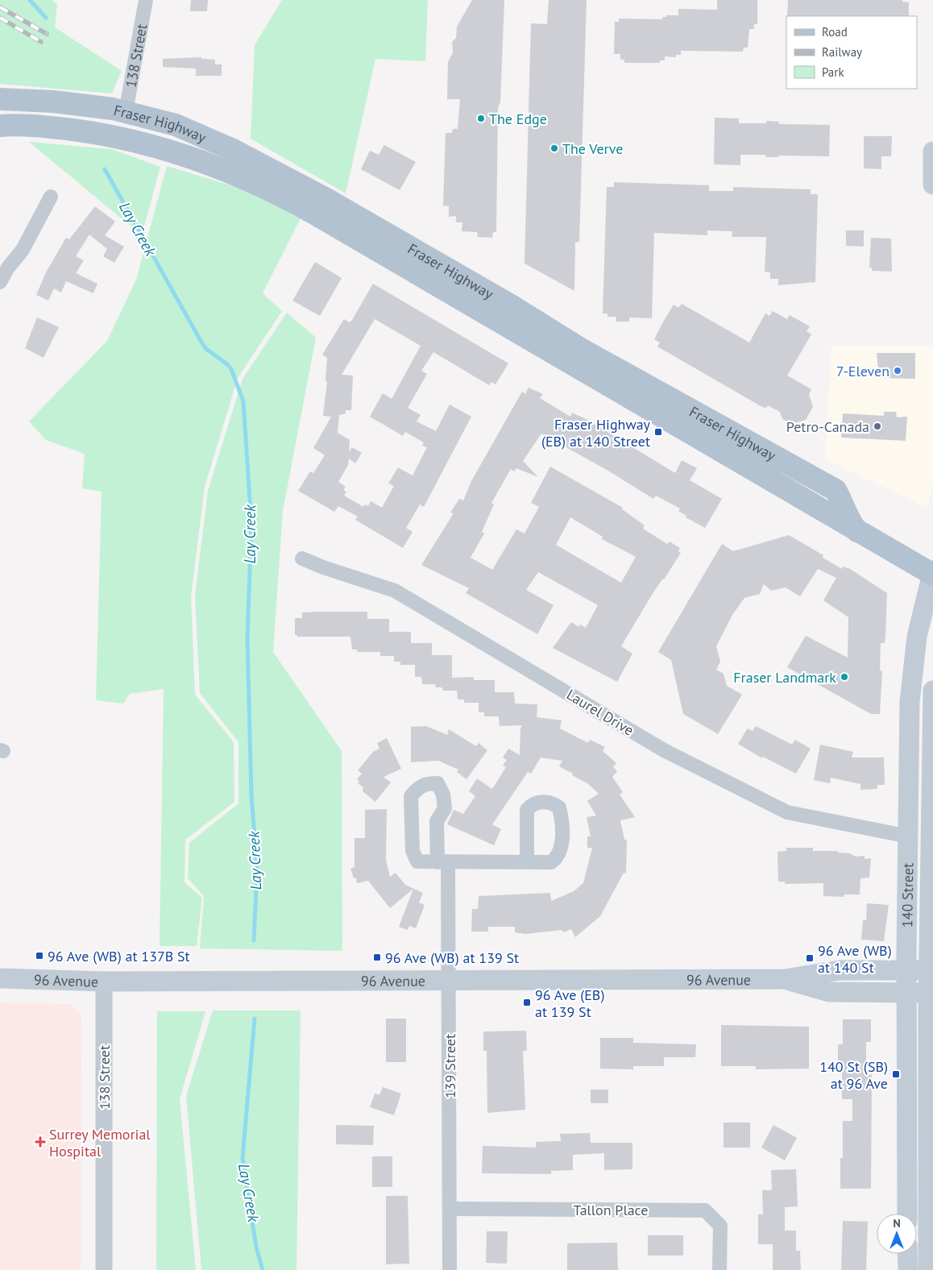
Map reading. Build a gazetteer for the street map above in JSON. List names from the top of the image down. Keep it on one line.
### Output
{"streets":{"main road":["Fraser Highway","140 Street","96 Avenue"],"street":["138 Street","Laurel Drive","139 Street","Tallon Place"]},"crossings":[["138 Street","Fraser Highway"],["138 Street","96 Avenue"],["Fraser Highway","140 Street"],["Laurel Drive","140 Street"],["140 Street","96 Avenue"],["96 Avenue","139 Street"],["139 Street","Tallon Place"]],"water":["Lay Creek"],"places":{"other":["The Edge","The Verve","7-Eleven","Petro-Canada","Fraser Landmark"],"transit":["Fraser Highway (EB) at 140 Street","96 Ave (WB) at 137B St","96 Ave (WB) at 139 St","96 Ave (WB) at 140 St","96 Ave (EB) at 139 St","140 St (SB) at 96 Ave"],"health":["Surrey Memorial Hospital"]},"legend":["Road","Railway","Park"],"north":"top"}
